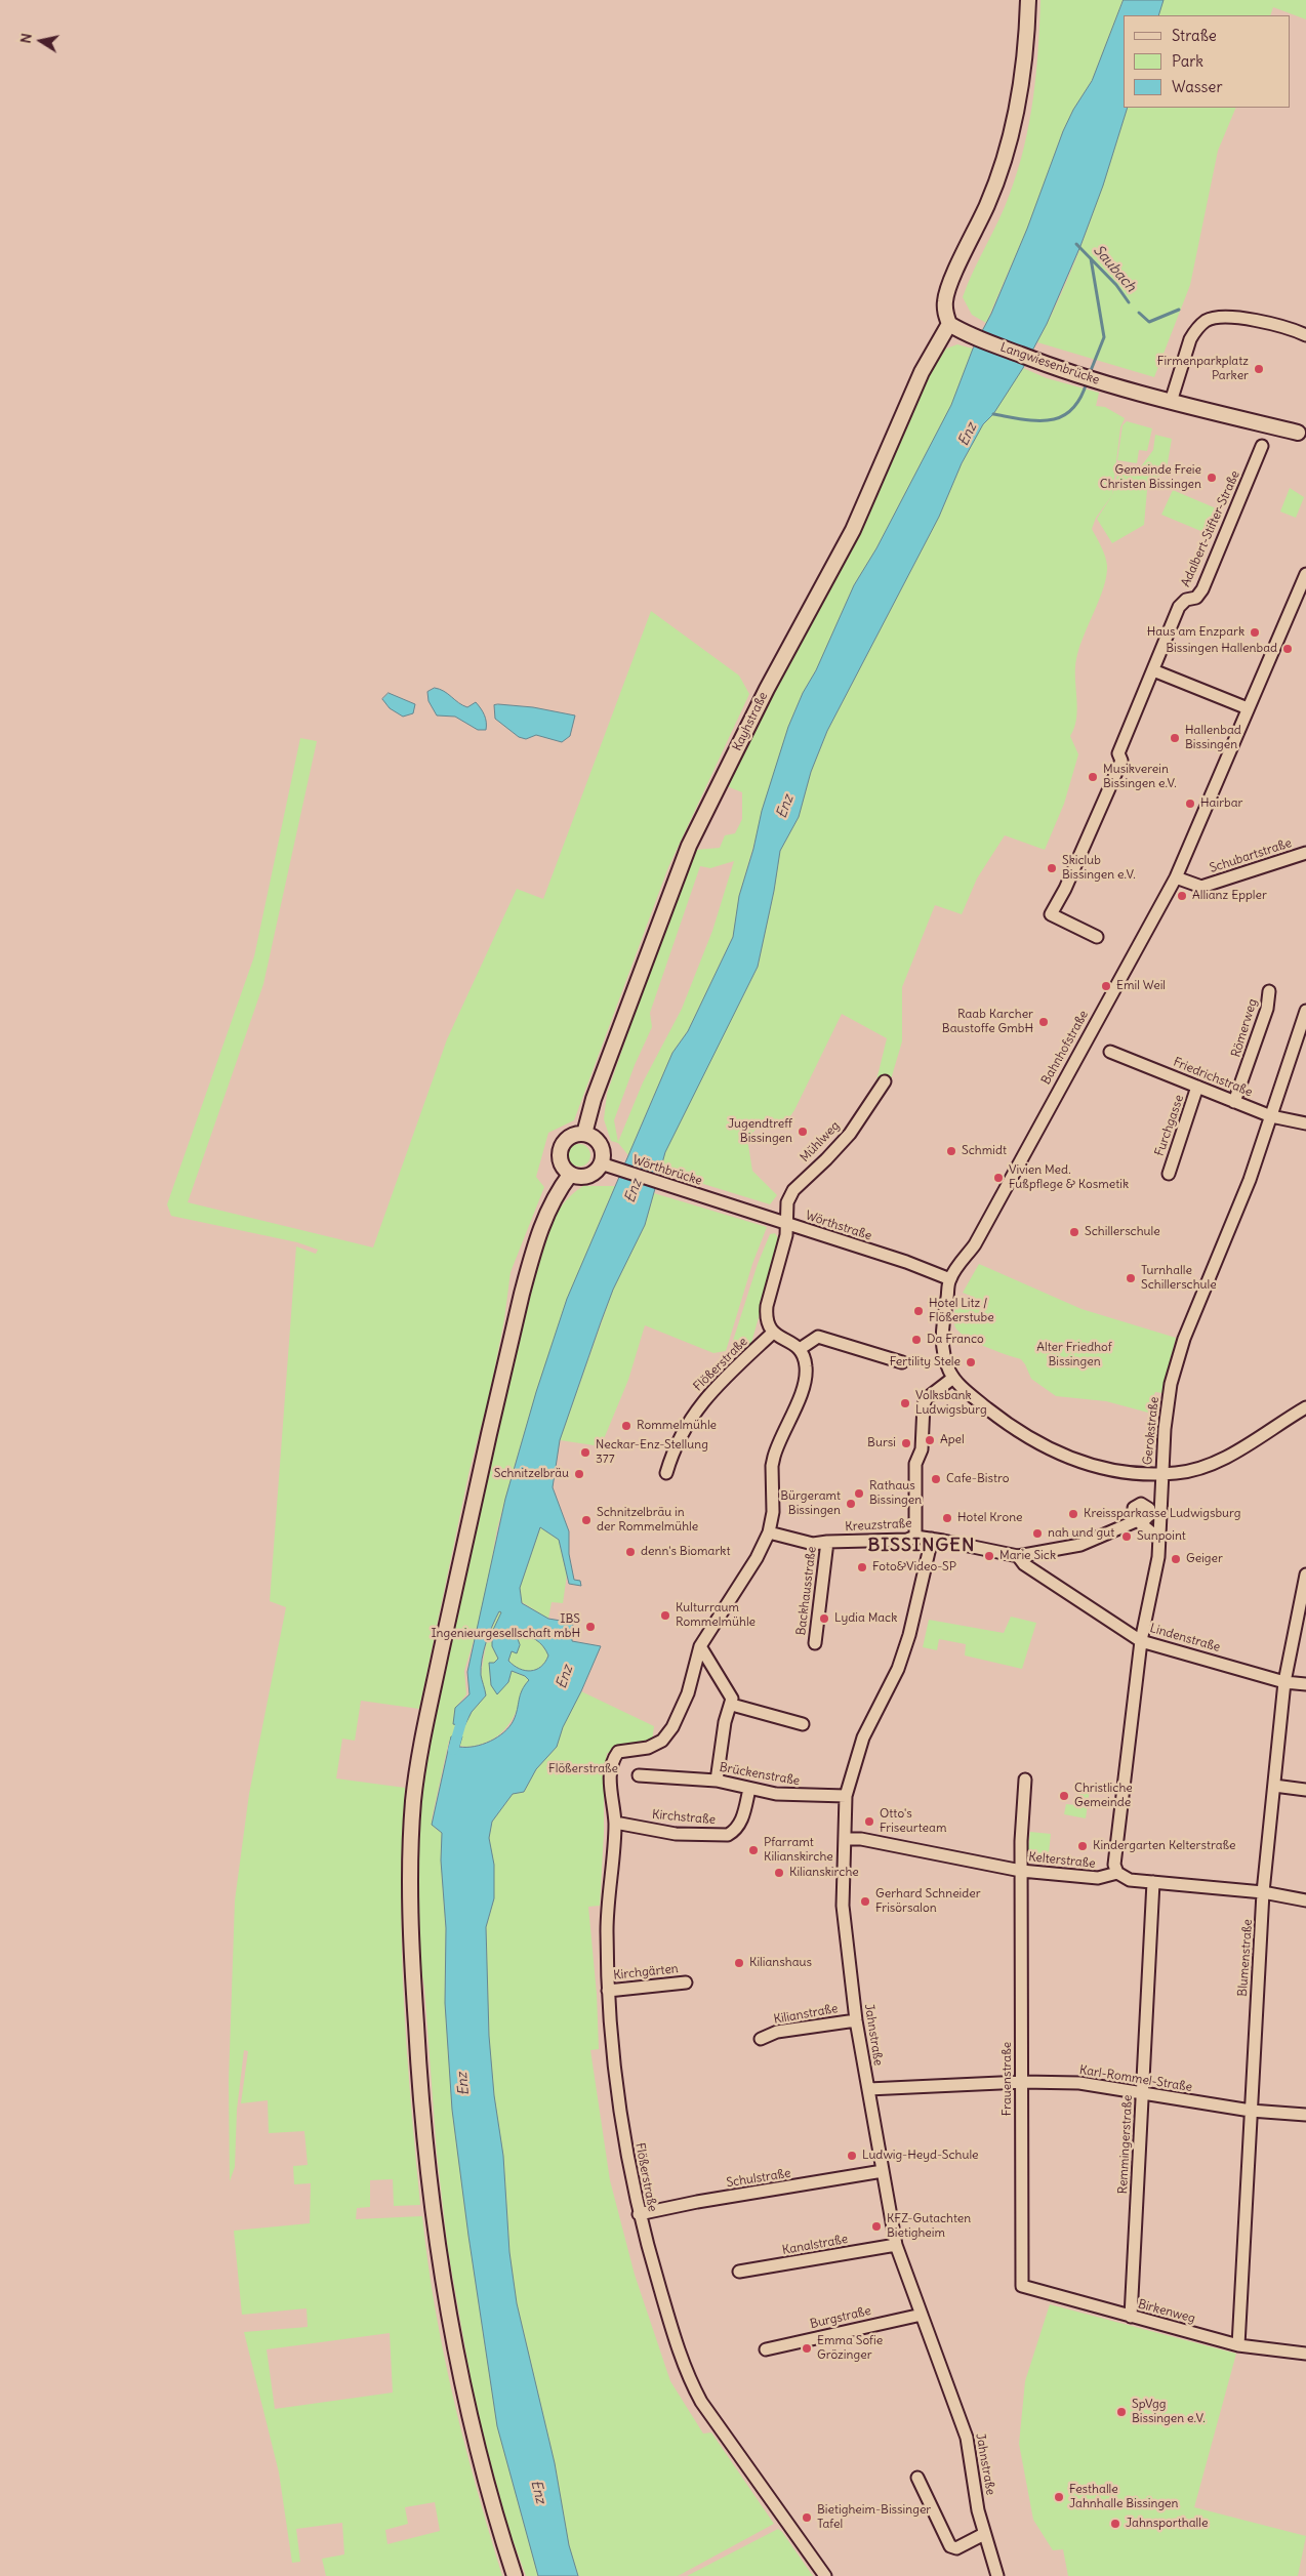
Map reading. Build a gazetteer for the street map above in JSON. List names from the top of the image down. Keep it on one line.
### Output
{"streets":{"main road":["Langwiesenbrücke","Kayhstraße"],"street":["Adalbert-Stifter-Straße","Schubartstraße","Römerweg","Bahnhofstraße","Friedrichstraße","Furchgasse","Mühlweg","Wörthbrücke","Wörthstraße","Flößerstraße","Gerokstraße","Kreuzstraße","Backhausstraße","Lindenstraße","Brückenstraße","Kirchstraße","Kelterstraße","Blumenstraße","Kirchgärten","Kilianstraße","Jahnstraße","Frauenstraße","Karl-Rommel-Straße","Remmingerstraße","Schulstraße","Kanalstraße","Birkenweg","Burgstraße"]},"crossings":[["Langwiesenbrücke","Kayhstraße"],["Kayhstraße","Wörthbrücke"],["Schubartstraße","Bahnhofstraße"],["Römerweg","Friedrichstraße"],["Bahnhofstraße","Wörthstraße"],["Friedrichstraße","Furchgasse"],["Friedrichstraße","Gerokstraße"],["Mühlweg","Wörthstraße"],["Wörthbrücke","Wörthstraße"],["Flößerstraße","Kreuzstraße"],["Flößerstraße","Kirchstraße"],["Flößerstraße","Kirchgärten"],["Flößerstraße","Schulstraße"],["Gerokstraße","Kreuzstraße"],["Gerokstraße","Lindenstraße"],["Gerokstraße","Kelterstraße"],["Kreuzstraße","Backhausstraße"],["Kreuzstraße","Lindenstraße"],["Kreuzstraße","Jahnstraße"],["Lindenstraße","Blumenstraße"],["Brückenstraße","Kirchstraße"],["Brückenstraße","Jahnstraße"],["Kelterstraße","Blumenstraße"],["Kelterstraße","Jahnstraße"],["Kelterstraße","Frauenstraße"],["Kelterstraße","Remmingerstraße"],["Blumenstraße","Karl-Rommel-Straße"],["Blumenstraße","Birkenweg"],["Kilianstraße","Jahnstraße"],["Jahnstraße","Karl-Rommel-Straße"],["Jahnstraße","Schulstraße"],["Jahnstraße","Kanalstraße"],["Jahnstraße","Burgstraße"],["Frauenstraße","Karl-Rommel-Straße"],["Frauenstraße","Birkenweg"],["Karl-Rommel-Straße","Remmingerstraße"],["Remmingerstraße","Birkenweg"]],"districts":["BISSINGEN"],"water":["Saubach","Enz"],"parks":["Alter Friedhof Bissingen","Flößerstraße"],"places":["Firmenparkplatz Parker","Gemeinde Freie Christen Bissingen","Haus am Enzpark","Bissingen Hallenbad","Hallenbad Bissingen","Musikverein Bissingen e.V.","Hairbar","Skiclub Bissingen e.V.","Allianz Eppler","Emil Weil","Raab Karcher Baustoffe GmbH","Jugendtreff Bissingen","Schmidt","Vivien Med. Fußpflege & Kosmetik","Schillerschule","Turnhalle Schillerschule","Hotel Litz / Flößerstube","Da Franco","Fertility Stele","Volksbank Ludwigsburg","Rommelmühle","Apel","Bursi","Neckar-Enz-Stellung 377","Schnitzelbräu","Cafe-Bistro","Rathaus Bissingen","Bürgeramt Bissingen","Kreissparkasse Ludwigsburg","Hotel Krone","Schnitzelbräu in der Rommelmühle","nah und gut","Sunpoint","denn's Biomarkt","Marie Sick","Geiger","Foto&Video-SP","Kulturraum Rommelmühle","Lydia Mack","IBS Ingenieurgesellschaft mbH","Christliche Gemeinde","Otto's Friseurteam","Kindergarten Kelterstraße","Pfarramt Kilianskirche","Kilianskirche","Gerhard Schneider Frisörsalon","Kilianshaus","Ludwig-Heyd-Schule","KFZ-Gutachten Bietigheim","Emma Sofie Grözinger","SpVgg Bissingen e.V.","Festhalle Jahnhalle Bissingen","Bietigheim-Bissinger Tafel","Jahnsporthalle"],"legend":["Straße","Park","Wasser"],"north":"left"}
